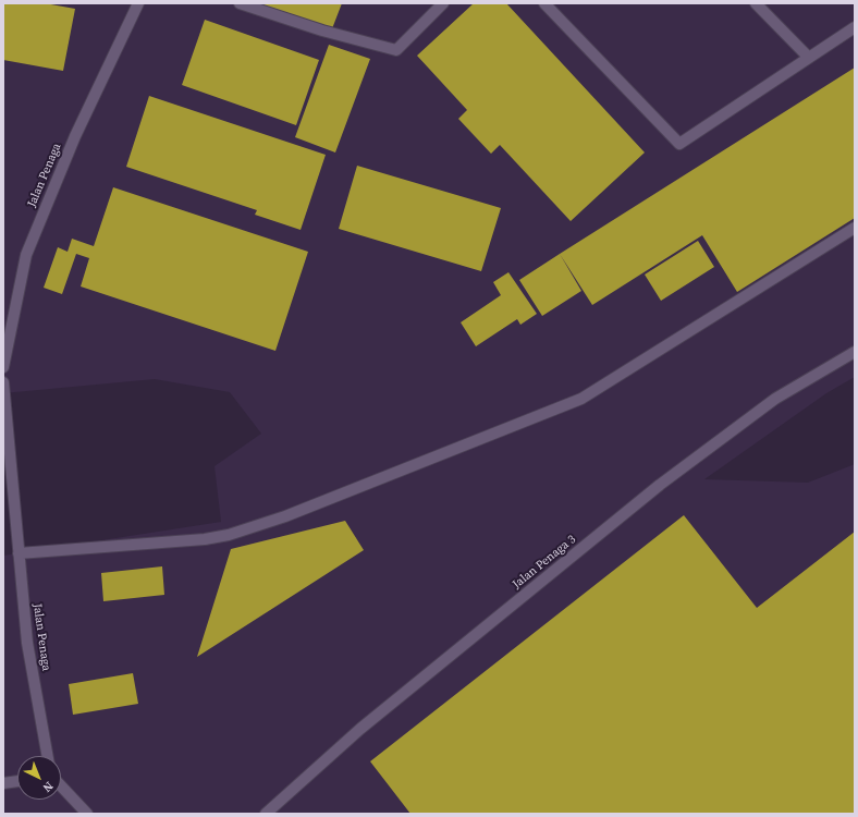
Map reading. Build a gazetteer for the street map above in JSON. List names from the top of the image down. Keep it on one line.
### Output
{"streets":{"street":["Jalan Penaga","Jalan Penaga 3"]},"north":"bottom right"}
